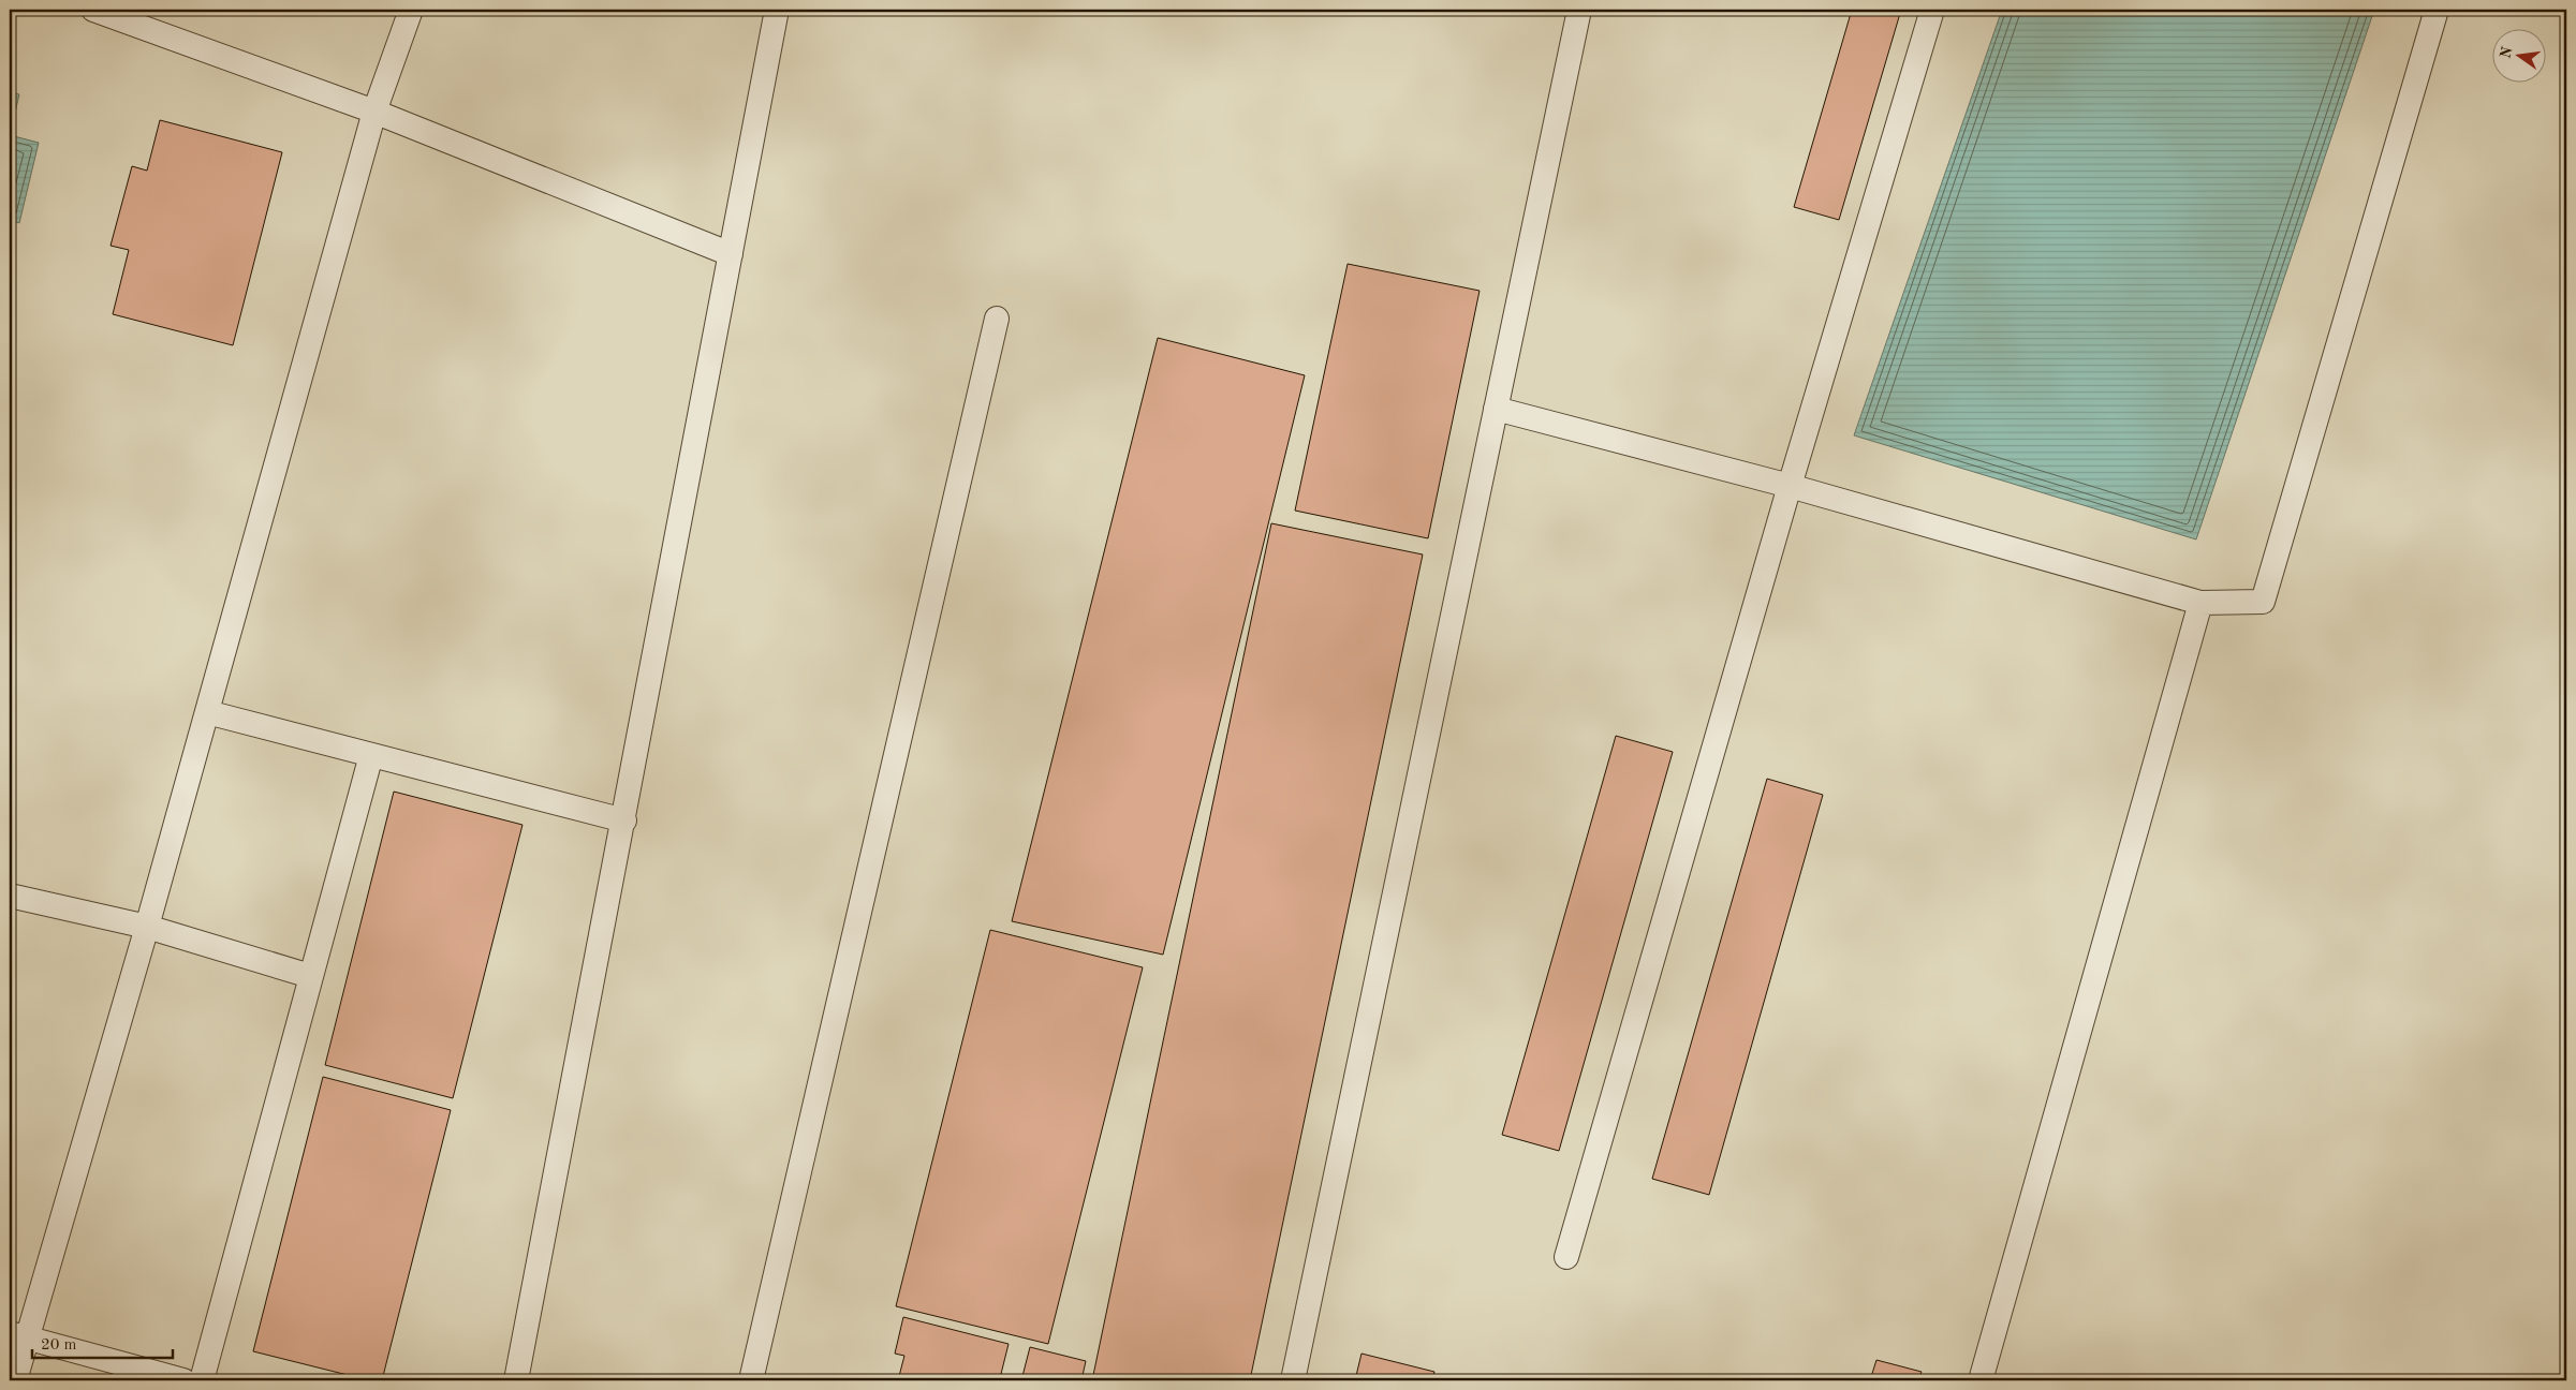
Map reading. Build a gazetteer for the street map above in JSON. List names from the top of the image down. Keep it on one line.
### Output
{"scale_bar":"20 m","north":"left"}
